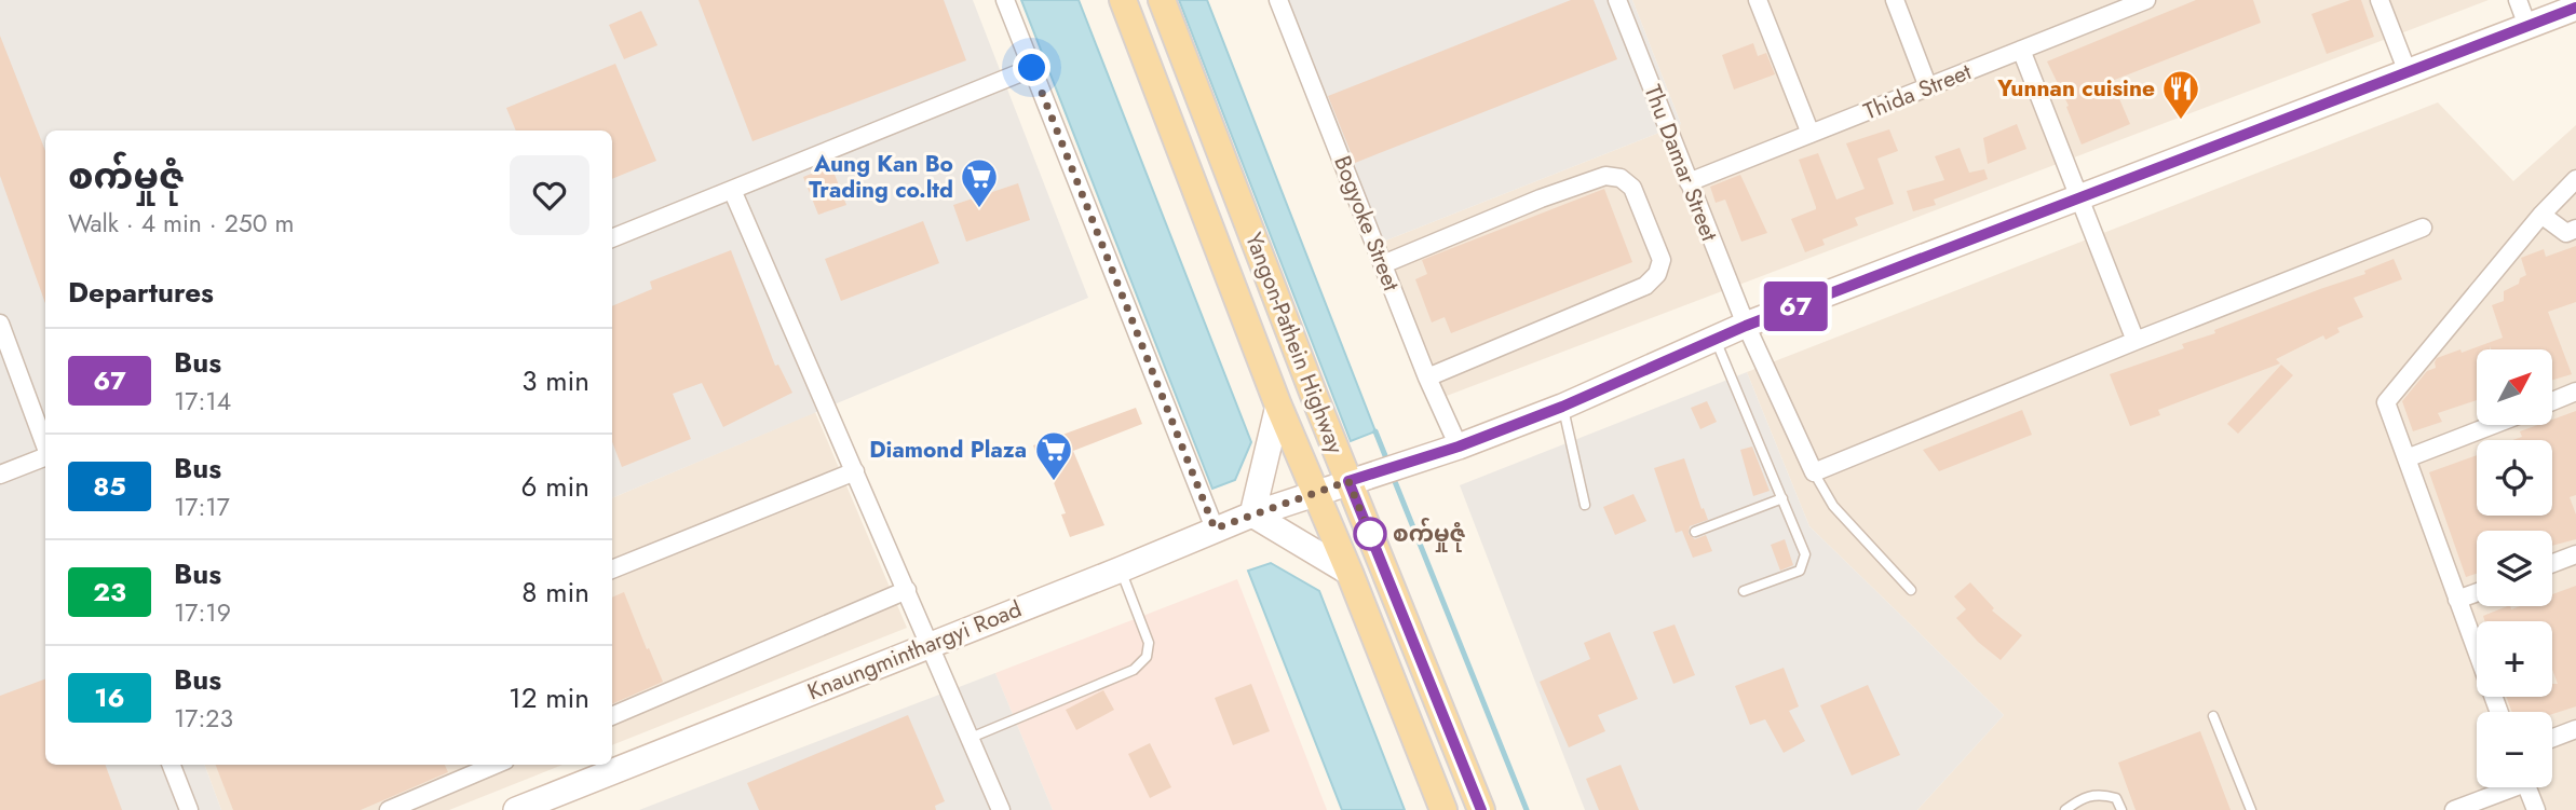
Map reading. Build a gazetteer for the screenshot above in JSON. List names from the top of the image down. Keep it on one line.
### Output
{"streets":{"main road":["Yangon-Pathein Highway","Knaungminthargyi Road"],"street":["Thida Street","Thu Damar Street","Bogyoke Street"]},"crossings":[["Thida Street","Thu Damar Street"],["Thu Damar Street","Knaungminthargyi Road"],["Bogyoke Street","Knaungminthargyi Road"],["Yangon-Pathein Highway","Knaungminthargyi Road"]],"places":{"restaurant":["Yunnan cuisine"],"supermarket":["Aung Kan Bo Trading co.ltd","Diamond Plaza"],"other":["စက်မှုဇုံ"]},"lines":["bus line 67"],"north":"top right","page":{"on_map":"67","heading":[["စက်မှုဇုံ","Walk · 4 min · 250 m"],"Departures"],"list":[{"mark":"67","name":"Bus","note":"17:14","value":"3 min"},{"mark":"85","name":"Bus","note":"17:17","value":"6 min"},{"mark":"23","name":"Bus","note":"17:19","value":"8 min"},{"mark":"16","name":"Bus","note":"17:23","value":"12 min"}],"map_buttons":["+","−"]}}
